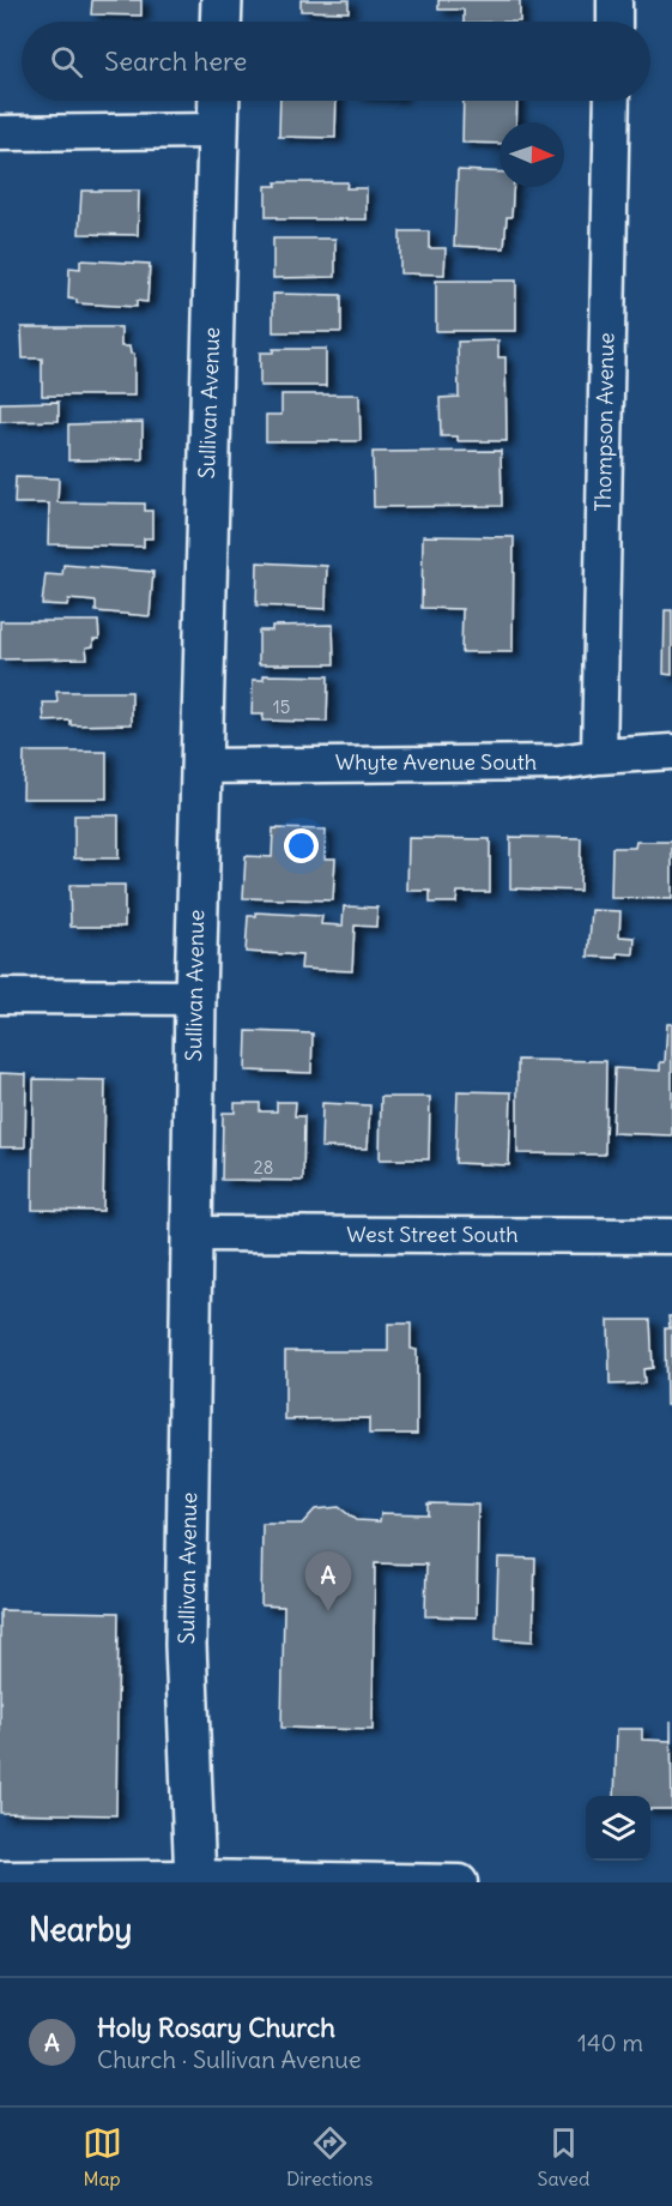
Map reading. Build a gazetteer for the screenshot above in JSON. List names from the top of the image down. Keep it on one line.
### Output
{"streets":{"street":["Sullivan Avenue","Thompson Avenue","Whyte Avenue South","West Street South"]},"crossings":[["Sullivan Avenue","Whyte Avenue South"],["Sullivan Avenue","West Street South"],["Thompson Avenue","Whyte Avenue South"]],"house_numbers":["15","28"],"north":"right","page":{"search":"Search here","pins":"A","heading":"Nearby","list":[{"mark":"A","name":"Holy Rosary Church","note":"Church · Sullivan Avenue","value":"140 m"}],"nav":["Map","Directions","Saved"]}}
